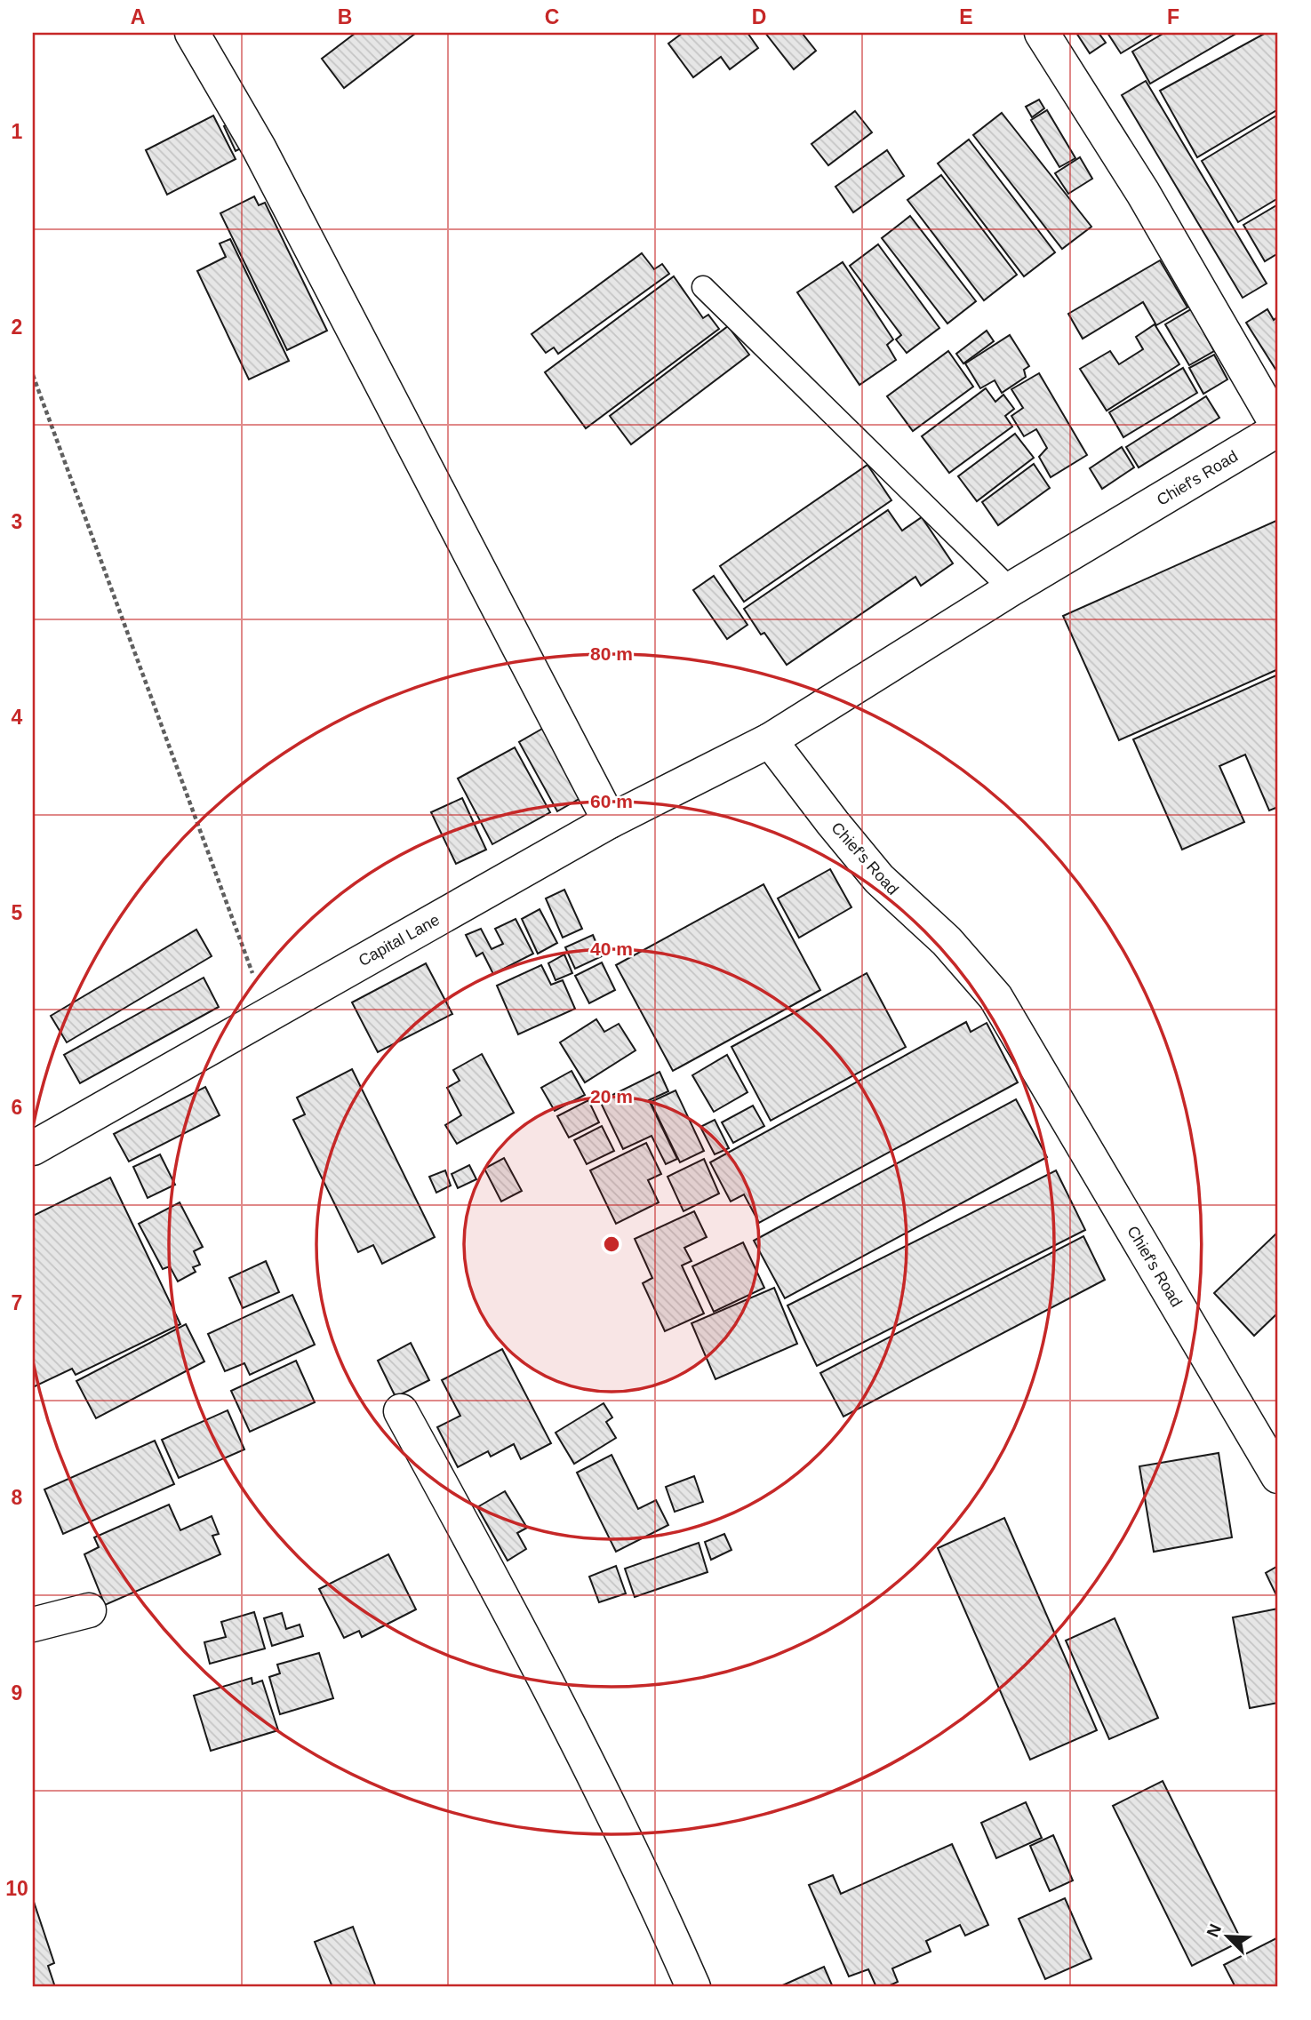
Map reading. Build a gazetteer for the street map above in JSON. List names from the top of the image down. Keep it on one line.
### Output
{"streets":{"street":["Chief's Road","Capital Lane"]},"crossings":[["Chief's Road","Capital Lane"]],"north":"top left","grid":{"columns":["A","B","C","D","E","F"],"rows":["1","2","3","4","5","6","7","8","9","10"]},"rings":["80 m","60 m","40 m","20 m"]}
